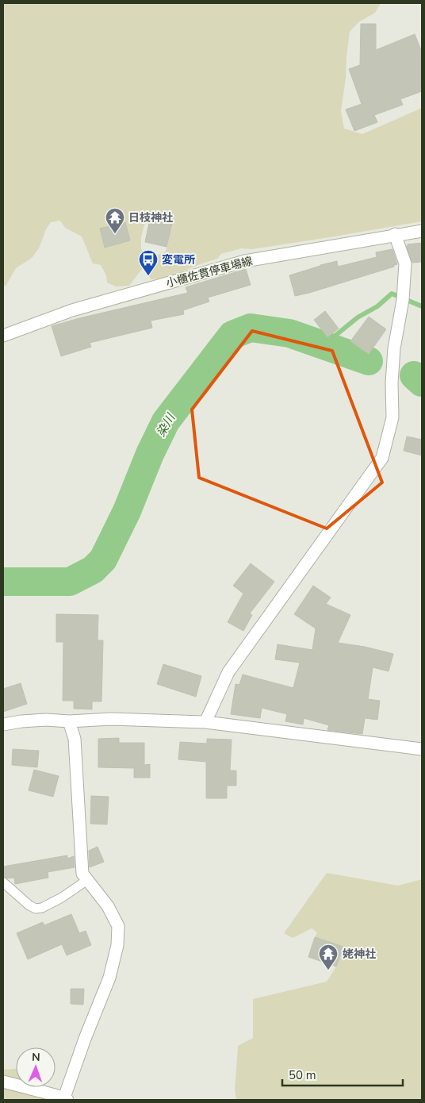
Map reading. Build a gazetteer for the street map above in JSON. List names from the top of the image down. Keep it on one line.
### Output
{"streets":{"street":["小櫃佐貫停車場線"]},"water":["染川"],"places":{"temple":["日枝神社","姥神社"],"bus stop":["変電所"]},"scale_bar":"50 m","north":"top"}
